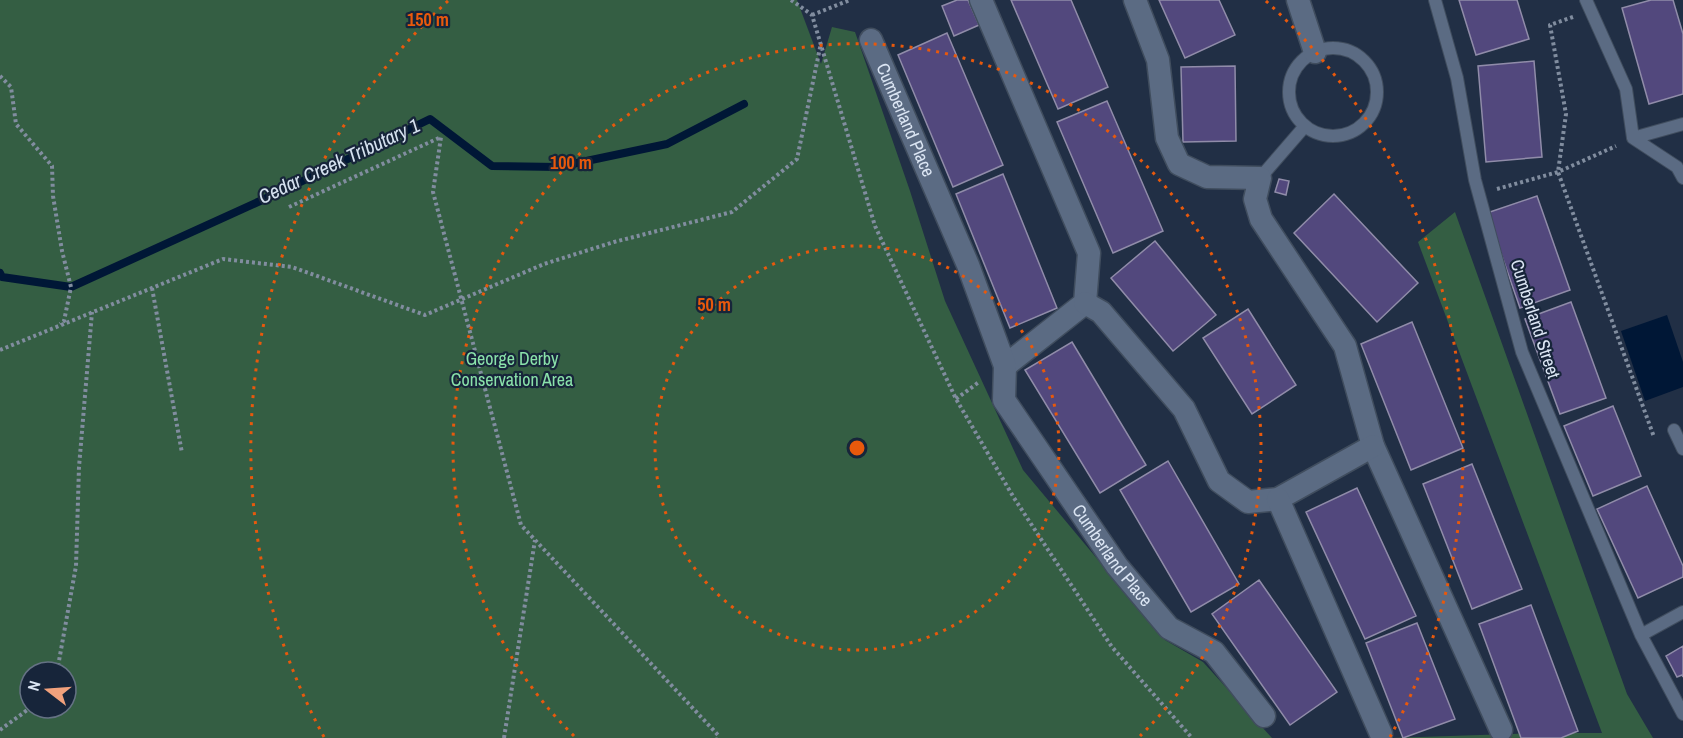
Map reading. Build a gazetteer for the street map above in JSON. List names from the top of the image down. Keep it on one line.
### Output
{"streets":{"street":["Cumberland Place"],"lane":["Cumberland Street"]},"water":["Cedar Creek Tributary 1"],"parks":["George Derby Conservation Area"],"north":"left","rings":["150 m","100 m","50 m"]}
